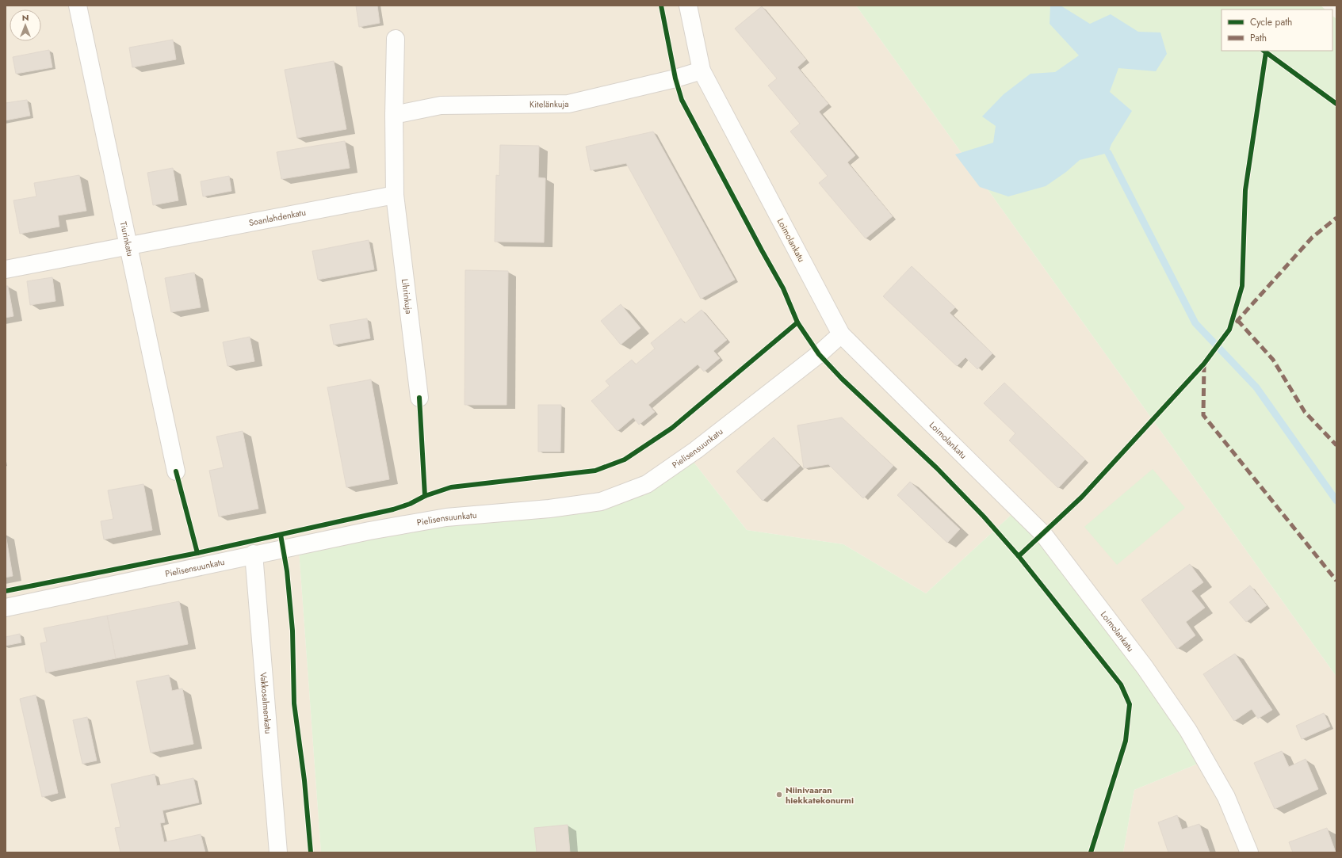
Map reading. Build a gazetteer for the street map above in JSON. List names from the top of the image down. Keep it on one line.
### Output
{"streets":{"street":["Kitelänkuja","Soanlahdenkatu","Tiurinkatu","Loimolankatu","Lihrinkuja","Pielisensuunkatu","Vakkosalmenkatu"]},"crossings":[["Kitelänkuja","Loimolankatu"],["Soanlahdenkatu","Tiurinkatu"],["Soanlahdenkatu","Lihrinkuja"],["Loimolankatu","Pielisensuunkatu"],["Pielisensuunkatu","Vakkosalmenkatu"]],"places":["Niinivaaran hiekkatekonurmi"],"legend":["Cycle path","Path"],"north":"top"}
